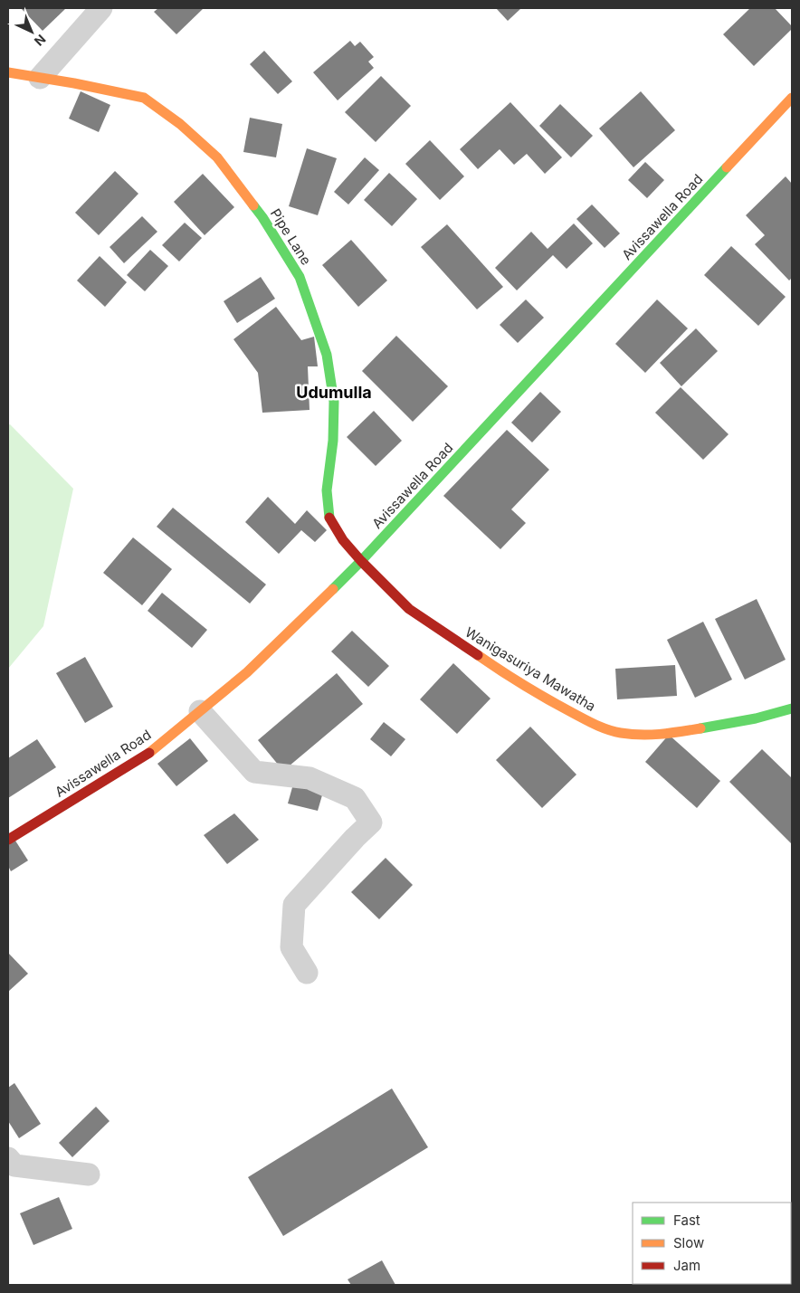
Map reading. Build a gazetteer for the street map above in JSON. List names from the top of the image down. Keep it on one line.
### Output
{"streets":{"street":["Avissawella Road","Pipe Lane","Wanigasuriya Mawatha"]},"crossings":[["Avissawella Road","Pipe Lane"],["Avissawella Road","Wanigasuriya Mawatha"],["Pipe Lane","Wanigasuriya Mawatha"]],"districts":["Udumulla"],"legend":["Fast","Slow","Jam"],"north":"bottom right"}
